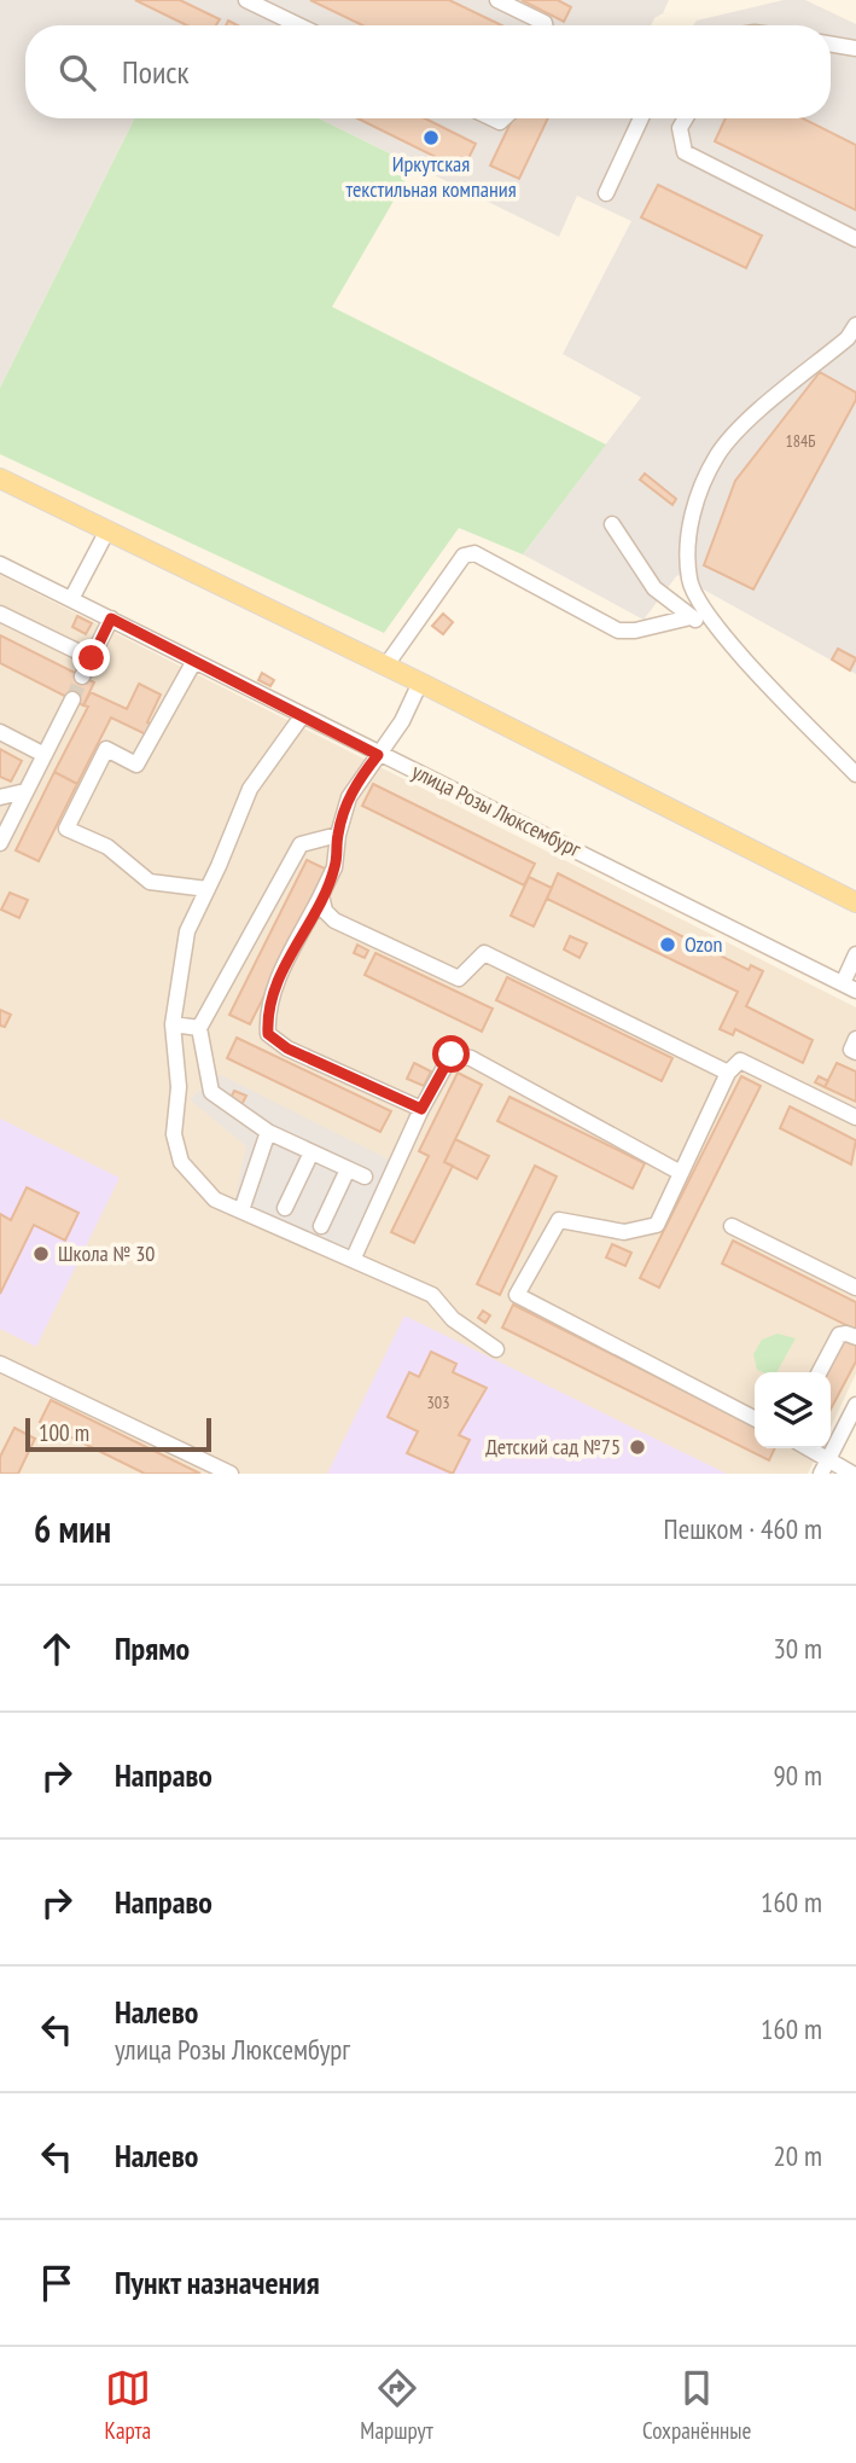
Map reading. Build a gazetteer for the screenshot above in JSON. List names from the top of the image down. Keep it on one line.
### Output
{"streets":{"street":["улица Розы Люксембург"]},"places":["Иркутская текстильная компания","Ozon","Школа № 30","Детский сад №75"],"house_numbers":["184Б","303"],"scale_bar":"100 m","page":{"search":"Поиск","scale":"100 m","heading":["6 мин","Пешком · 460 m"],"list":[["Прямо","30 m"],["Направо","90 m"],["Направо","160 m"],["Налево","улица Розы Люксембург","160 m"],["Налево","20 m"],"Пункт назначения"],"nav":["Карта","Маршрут","Сохранённые"]}}
